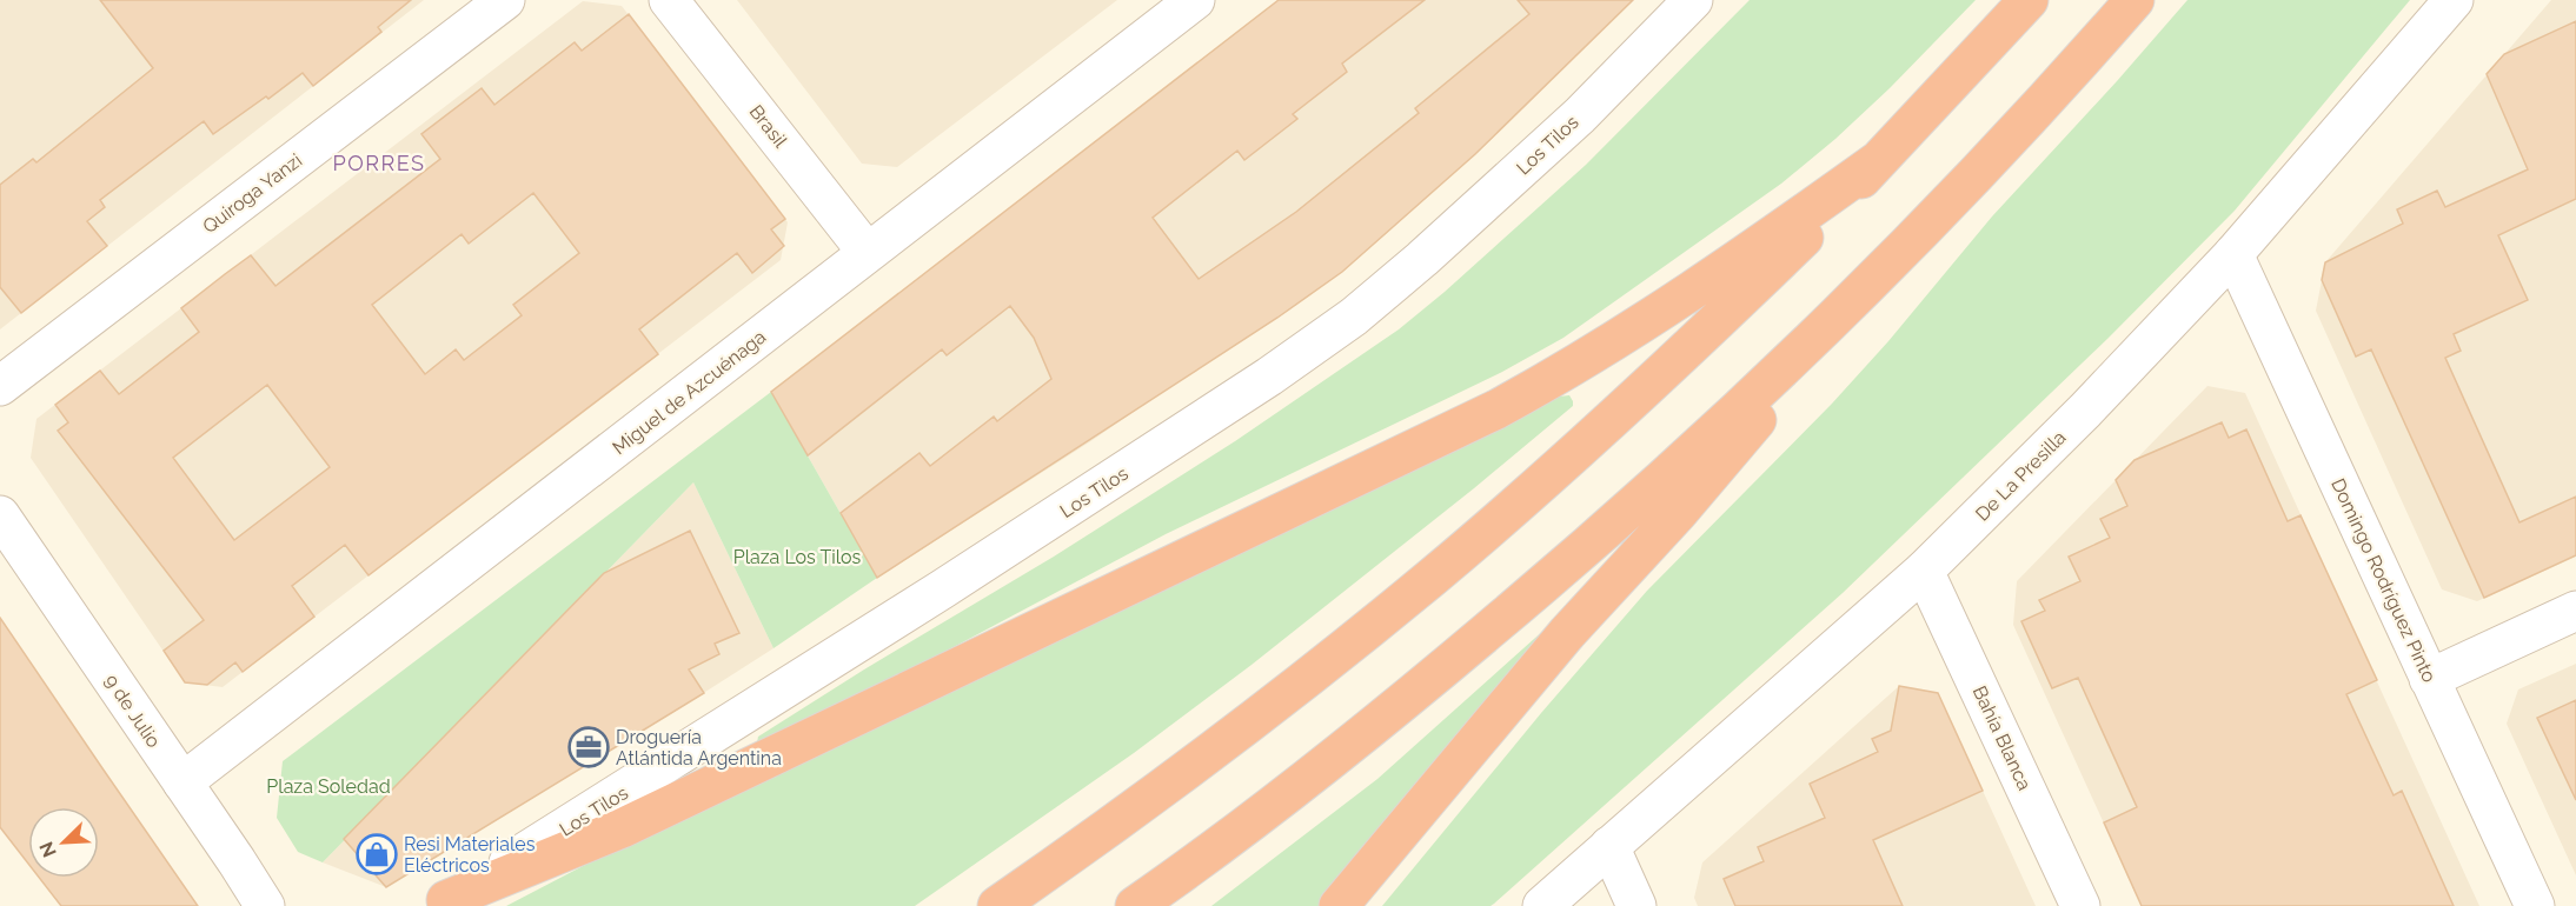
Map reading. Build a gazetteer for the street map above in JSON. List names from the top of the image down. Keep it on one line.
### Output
{"streets":{"street":["Brasil","Los Tilos","Quiroga Yanzi","Miguel de Azcuénaga","De La Presilla","Domingo Rodríguez Pinto","9 de Julio","Bahía Blanca"]},"crossings":[["Brasil","Miguel de Azcuénaga"],["Miguel de Azcuénaga","9 de Julio"],["De La Presilla","Domingo Rodríguez Pinto"],["De La Presilla","Bahía Blanca"]],"districts":["PORRES"],"parks":["Plaza Los Tilos","Plaza Soledad"],"places":{"office":["Droguería Atlántida Argentina"],"shop":["Resi Materiales Eléctricos"]},"north":"bottom left"}
